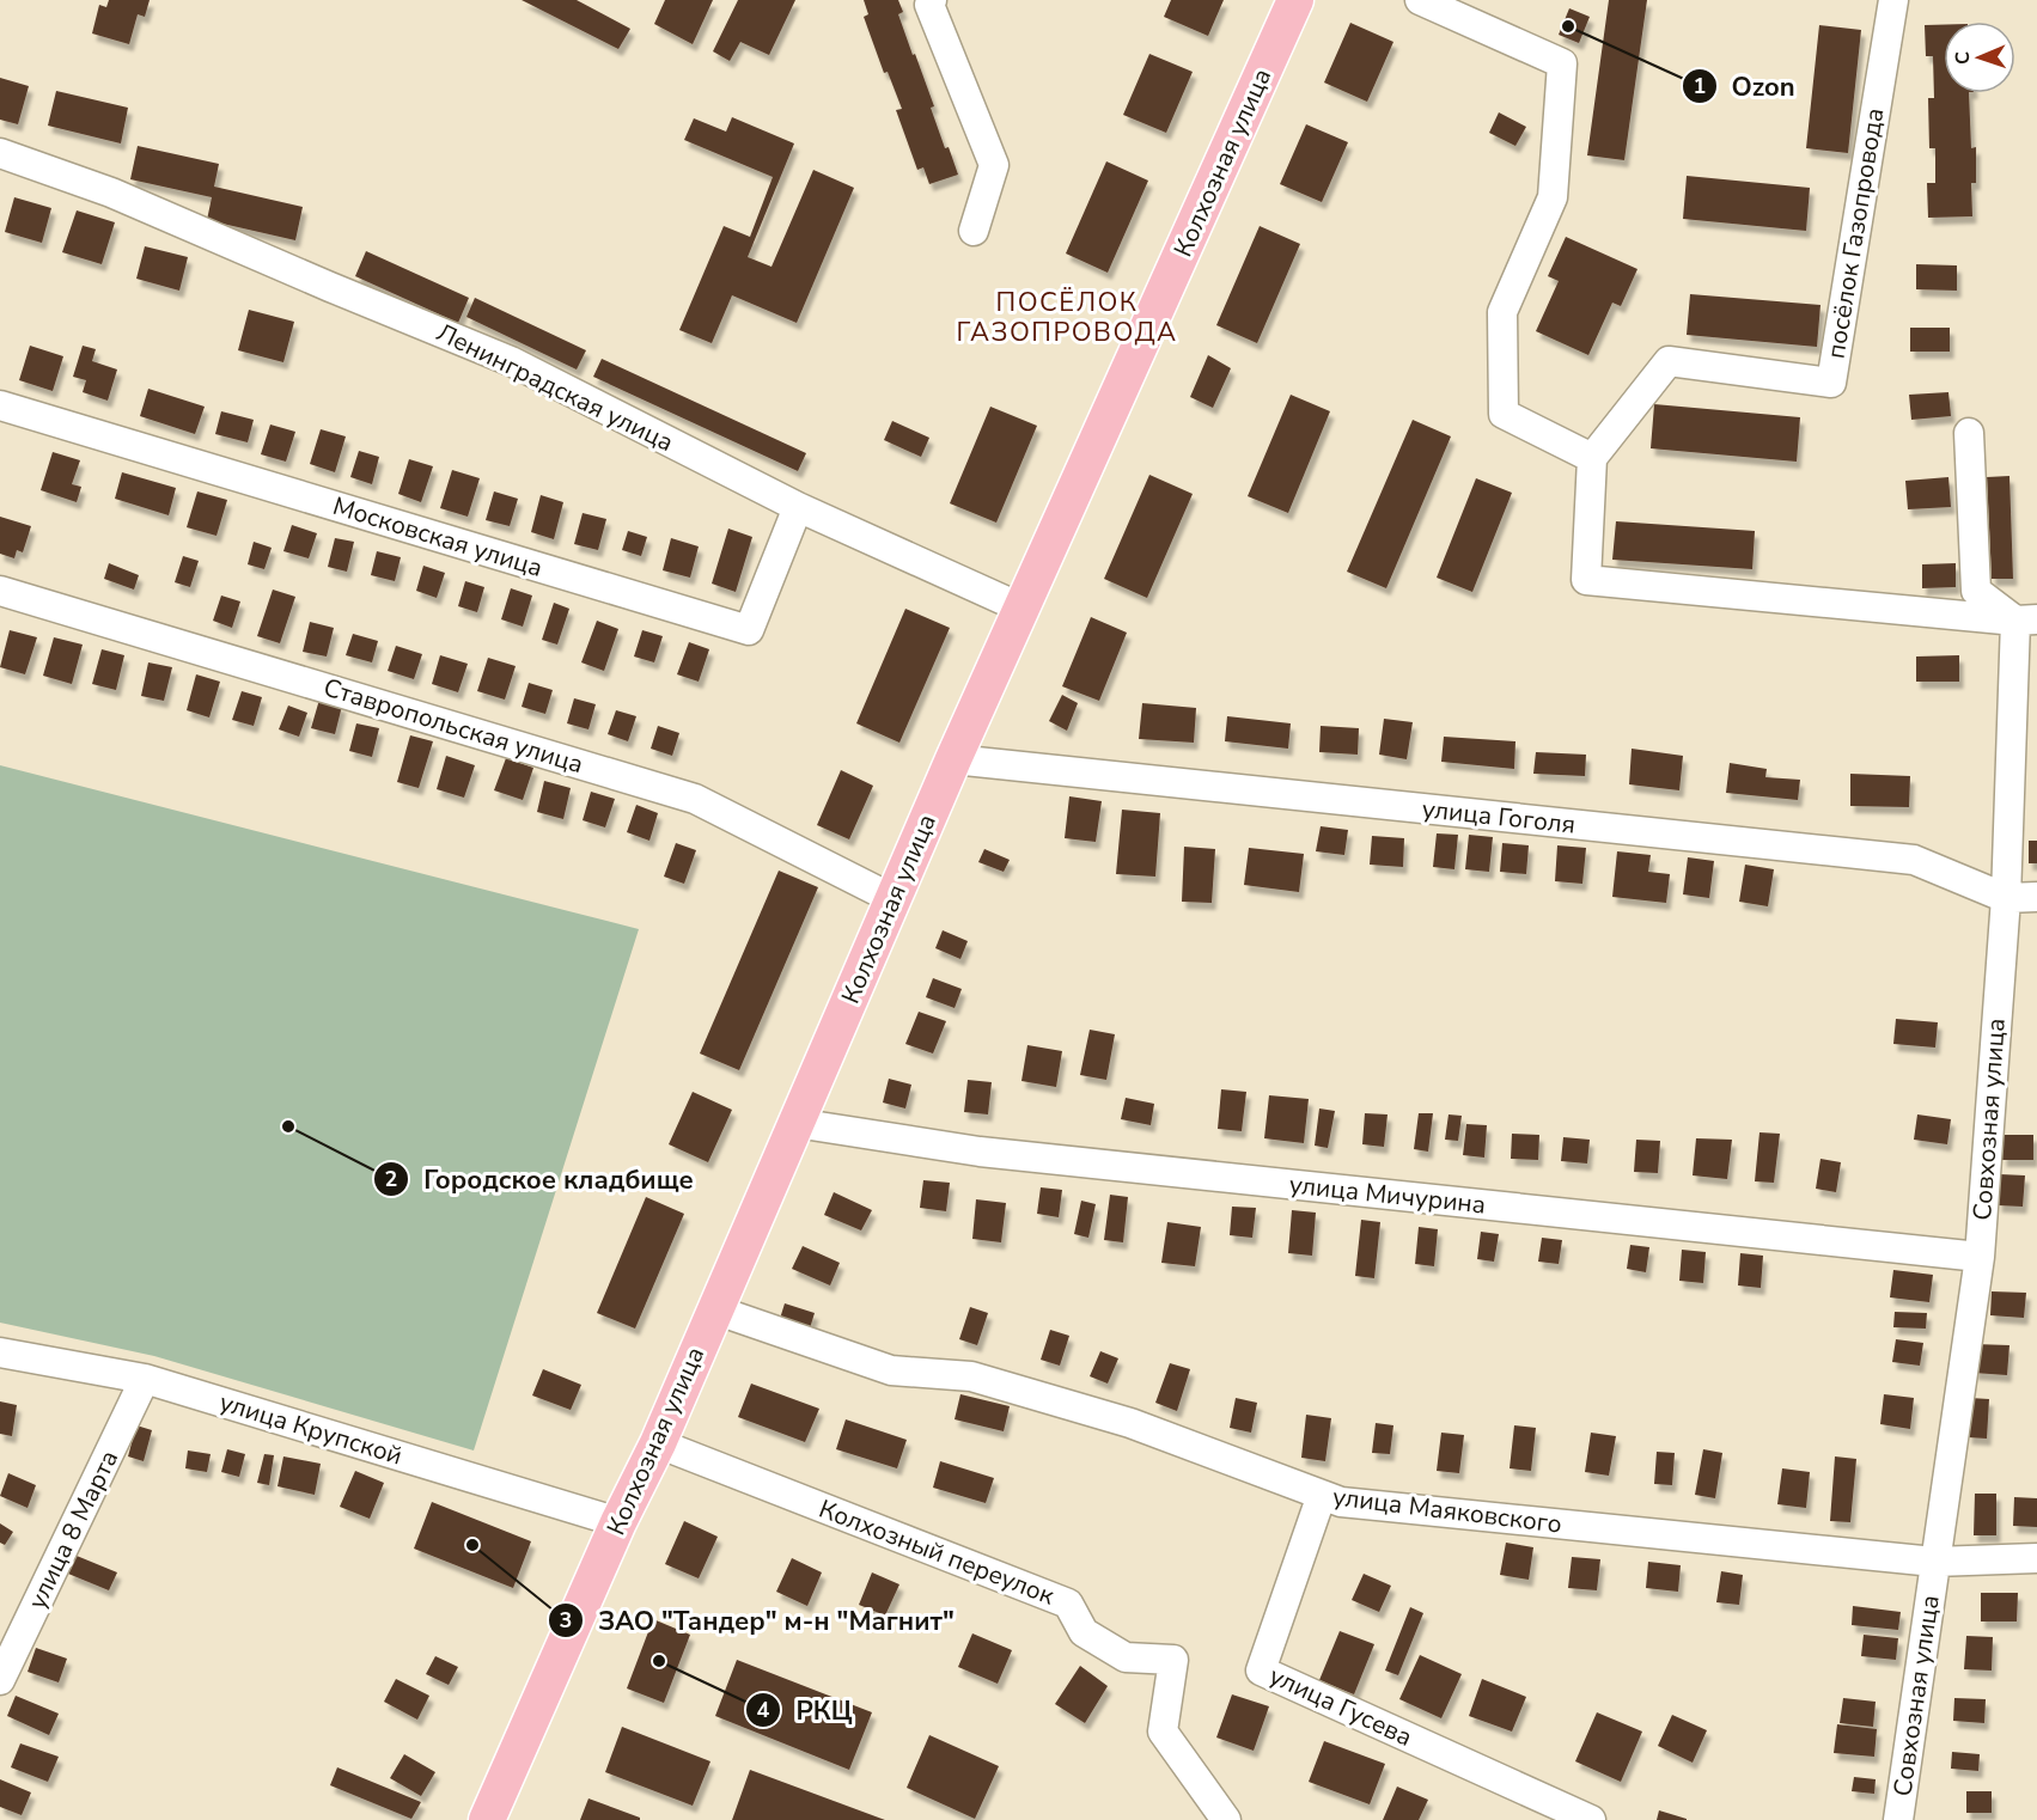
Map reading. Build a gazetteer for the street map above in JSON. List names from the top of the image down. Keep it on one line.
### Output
{"streets":{"main road":["Колхозная улица"],"street":["посёлок Газопровода","Ленинградская улица","Московская улица","Ставропольская улица","улица Гоголя","Совхозная улица","улица Мичурина","улица Крупской","улица Маяковского","улица 8 Марта","Колхозный переулок","улица Гусева"]},"crossings":[["Колхозная улица","Ленинградская улица"],["Колхозная улица","Ставропольская улица"],["Колхозная улица","улица Гоголя"],["Колхозная улица","улица Мичурина"],["Колхозная улица","улица Крупской"],["Колхозная улица","улица Маяковского"],["Колхозная улица","Колхозный переулок"],["Ленинградская улица","Московская улица"],["улица Гоголя","Совхозная улица"],["Совхозная улица","улица Мичурина"],["Совхозная улица","улица Маяковского"],["улица Крупской","улица 8 Марта"],["улица Маяковского","улица Гусева"]],"districts":["ПОСЁЛОК ГАЗОПРОВОДА"],"places":["Ozon","Городское кладбище","ЗАО \"Тандер\" м-н \"Магнит\"","РКЦ"],"north":"left"}
